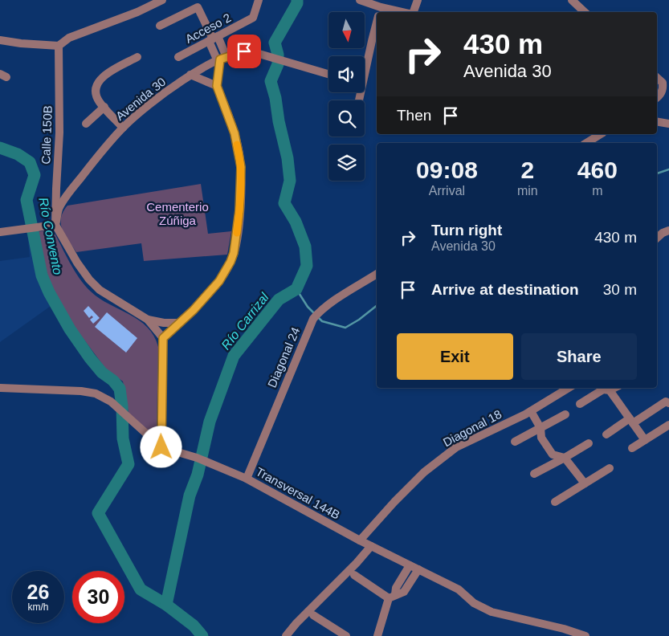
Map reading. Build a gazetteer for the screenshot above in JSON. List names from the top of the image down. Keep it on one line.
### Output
{"streets":{"street":["Acceso 2","Avenida 30","Calle 150B","Diagonal 24","Diagonal 18","Transversal 144B"]},"crossings":[["Avenida 30","Calle 150B"],["Diagonal 24","Transversal 144B"],["Diagonal 18","Transversal 144B"]],"water":["Río Convento","Río Carrizal"],"parks":["Cementerio Zúñiga"],"north":"bottom","page":{"turn":["430 m","Avenida 30"],"then":"Then","eta":["09:08","Arrival","2","min","460","m"],"list":[{"name":"Turn right","note":"Avenida 30","value":"430 m"},{"name":"Arrive at destination","value":"30 m"}],"buttons":["Exit","Share"],"speed":"26 km/h","limit":"30"}}
